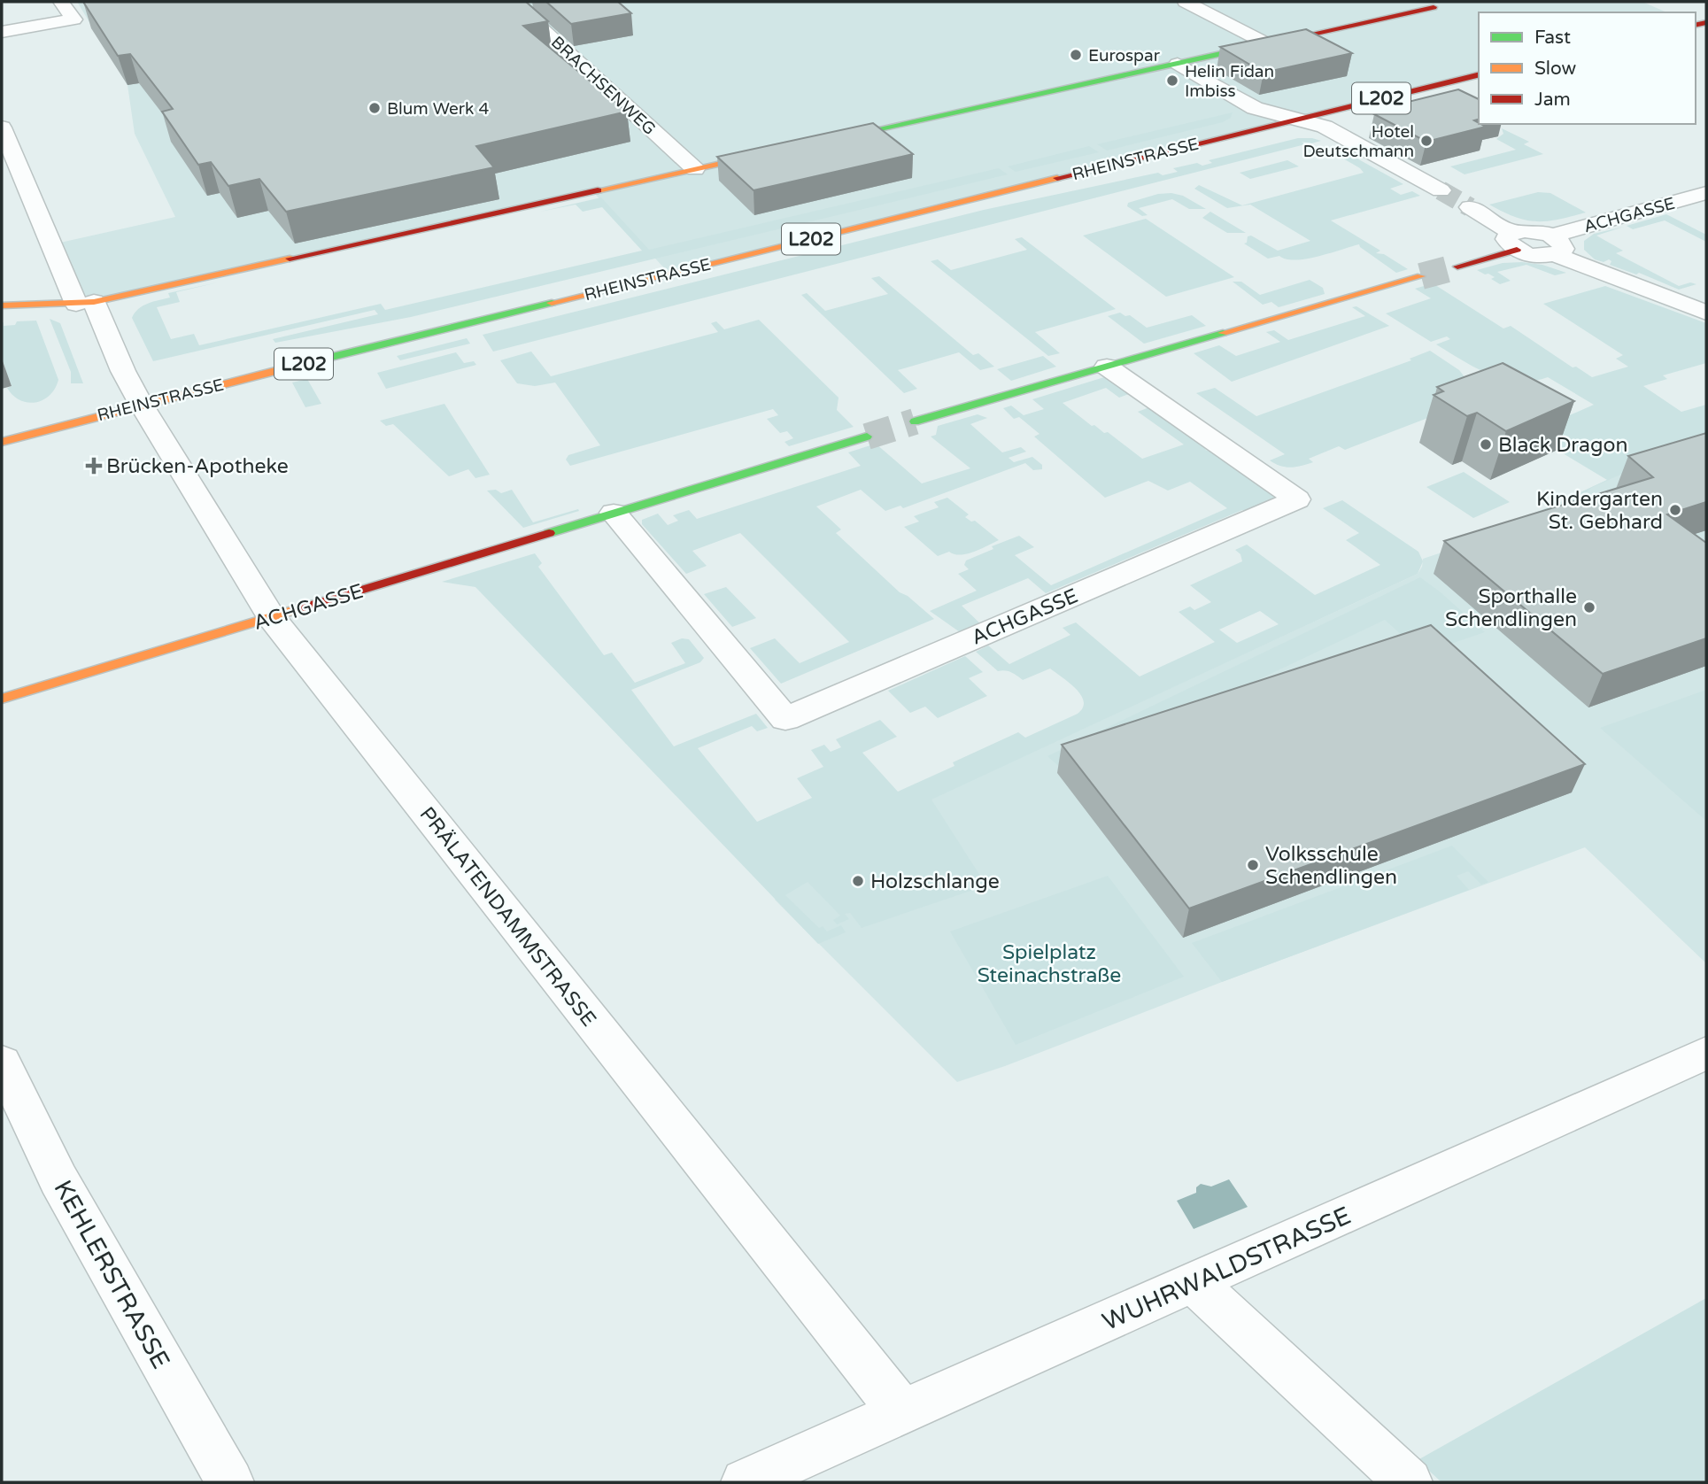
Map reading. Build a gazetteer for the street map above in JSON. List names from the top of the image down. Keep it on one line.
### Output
{"streets":{"street":["BRACHSENWEG","L202","RHEINSTRASSE","ACHGASSE","PRÄLATENDAMMSTRASSE","WUHRWALDSTRASSE","KEHLERSTRASSE"]},"crossings":[["RHEINSTRASSE","PRÄLATENDAMMSTRASSE"],["ACHGASSE","PRÄLATENDAMMSTRASSE"],["PRÄLATENDAMMSTRASSE","WUHRWALDSTRASSE"]],"parks":["Spielplatz Steinachstraße"],"places":{"other":["Eurospar","Helin Fidan Imbiss","Blum Werk 4","Hotel Deutschmann","Black Dragon","Kindergarten St. Gebhard","Sporthalle Schendlingen","Volksschule Schendlingen","Holzschlange"],"health":["Brücken-Apotheke"]},"legend":["Fast","Slow","Jam"]}
